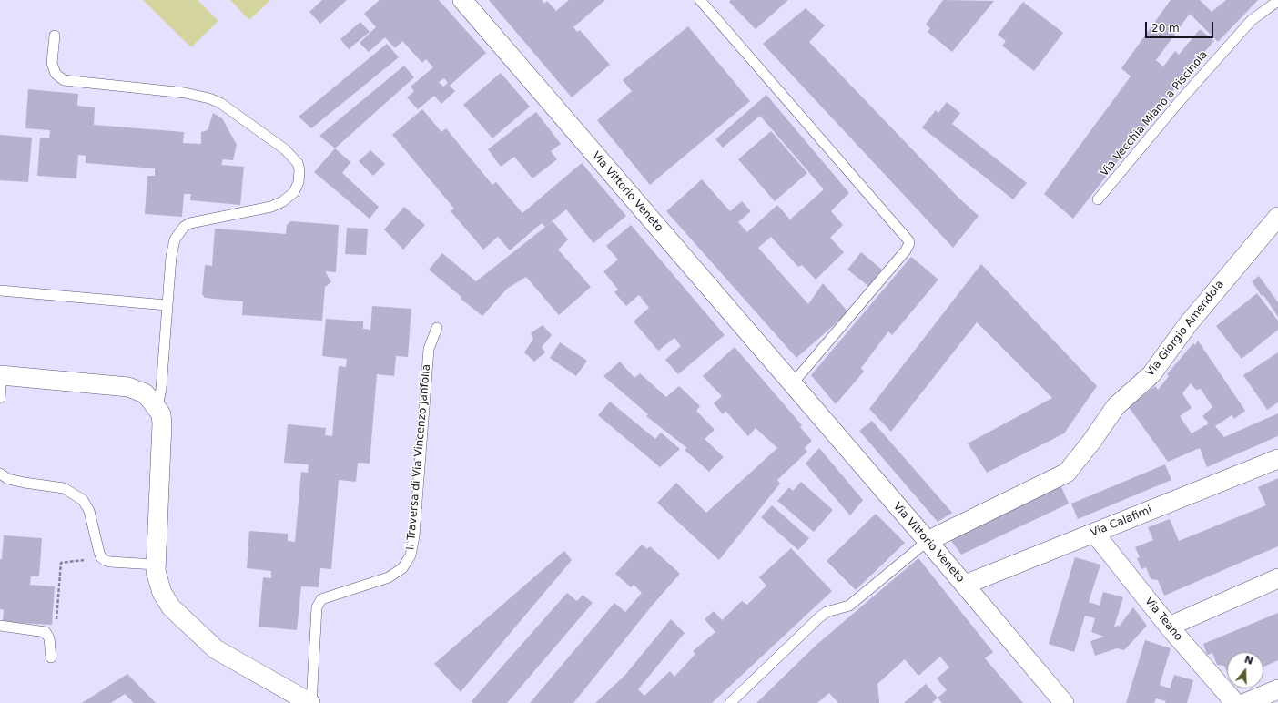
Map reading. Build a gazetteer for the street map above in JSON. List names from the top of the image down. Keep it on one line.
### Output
{"streets":{"street":["Via Vittorio Veneto","Via Giorgio Amendola","II Traversa di Via Vincenzo Janfolla","Via Calafimi","Via Teano"],"lane":["Via Vecchia Miano a Piscinola"]},"crossings":[["Via Vittorio Veneto","Via Giorgio Amendola"],["Via Vittorio Veneto","Via Calafimi"],["Via Calafimi","Via Teano"]],"scale_bar":"20 m","north":"top"}
